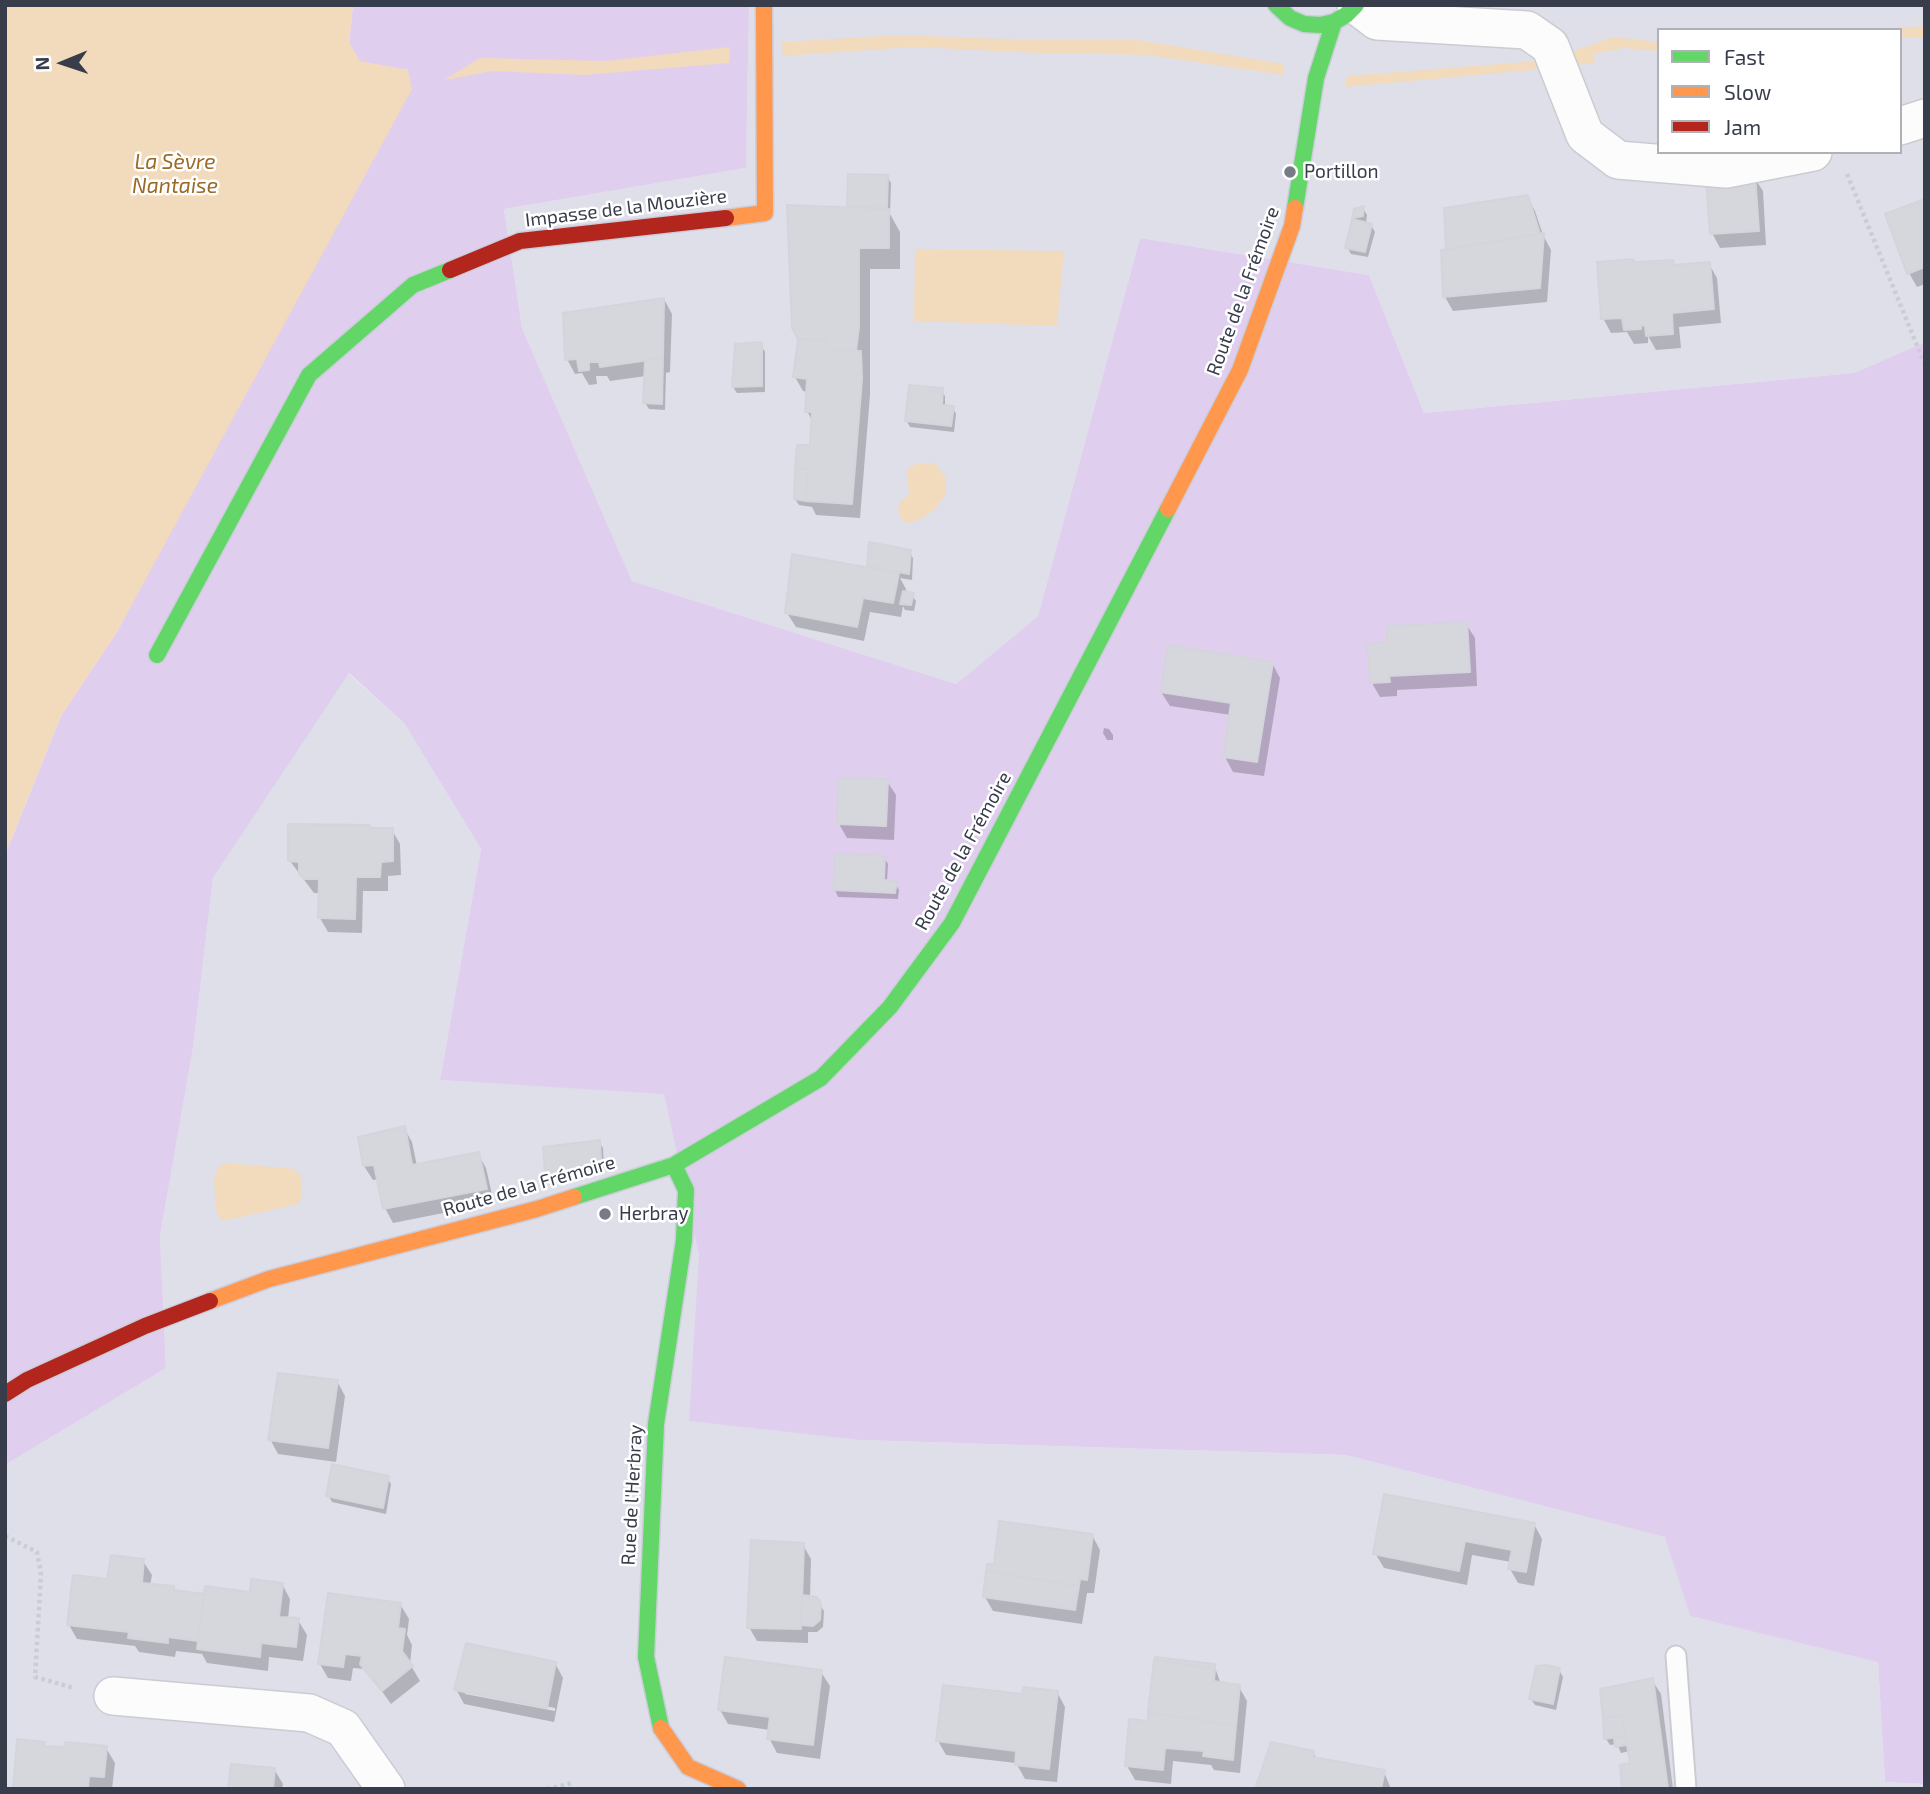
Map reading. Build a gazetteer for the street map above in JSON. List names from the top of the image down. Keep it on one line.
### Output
{"streets":{"street":["Impasse de la Mouzière","Route de la Frémoire","Rue de l'Herbray"]},"crossings":[["Route de la Frémoire","Rue de l'Herbray"]],"water":["La Sèvre Nantaise"],"places":["Portillon","Herbray"],"legend":["Fast","Slow","Jam"],"north":"left"}
